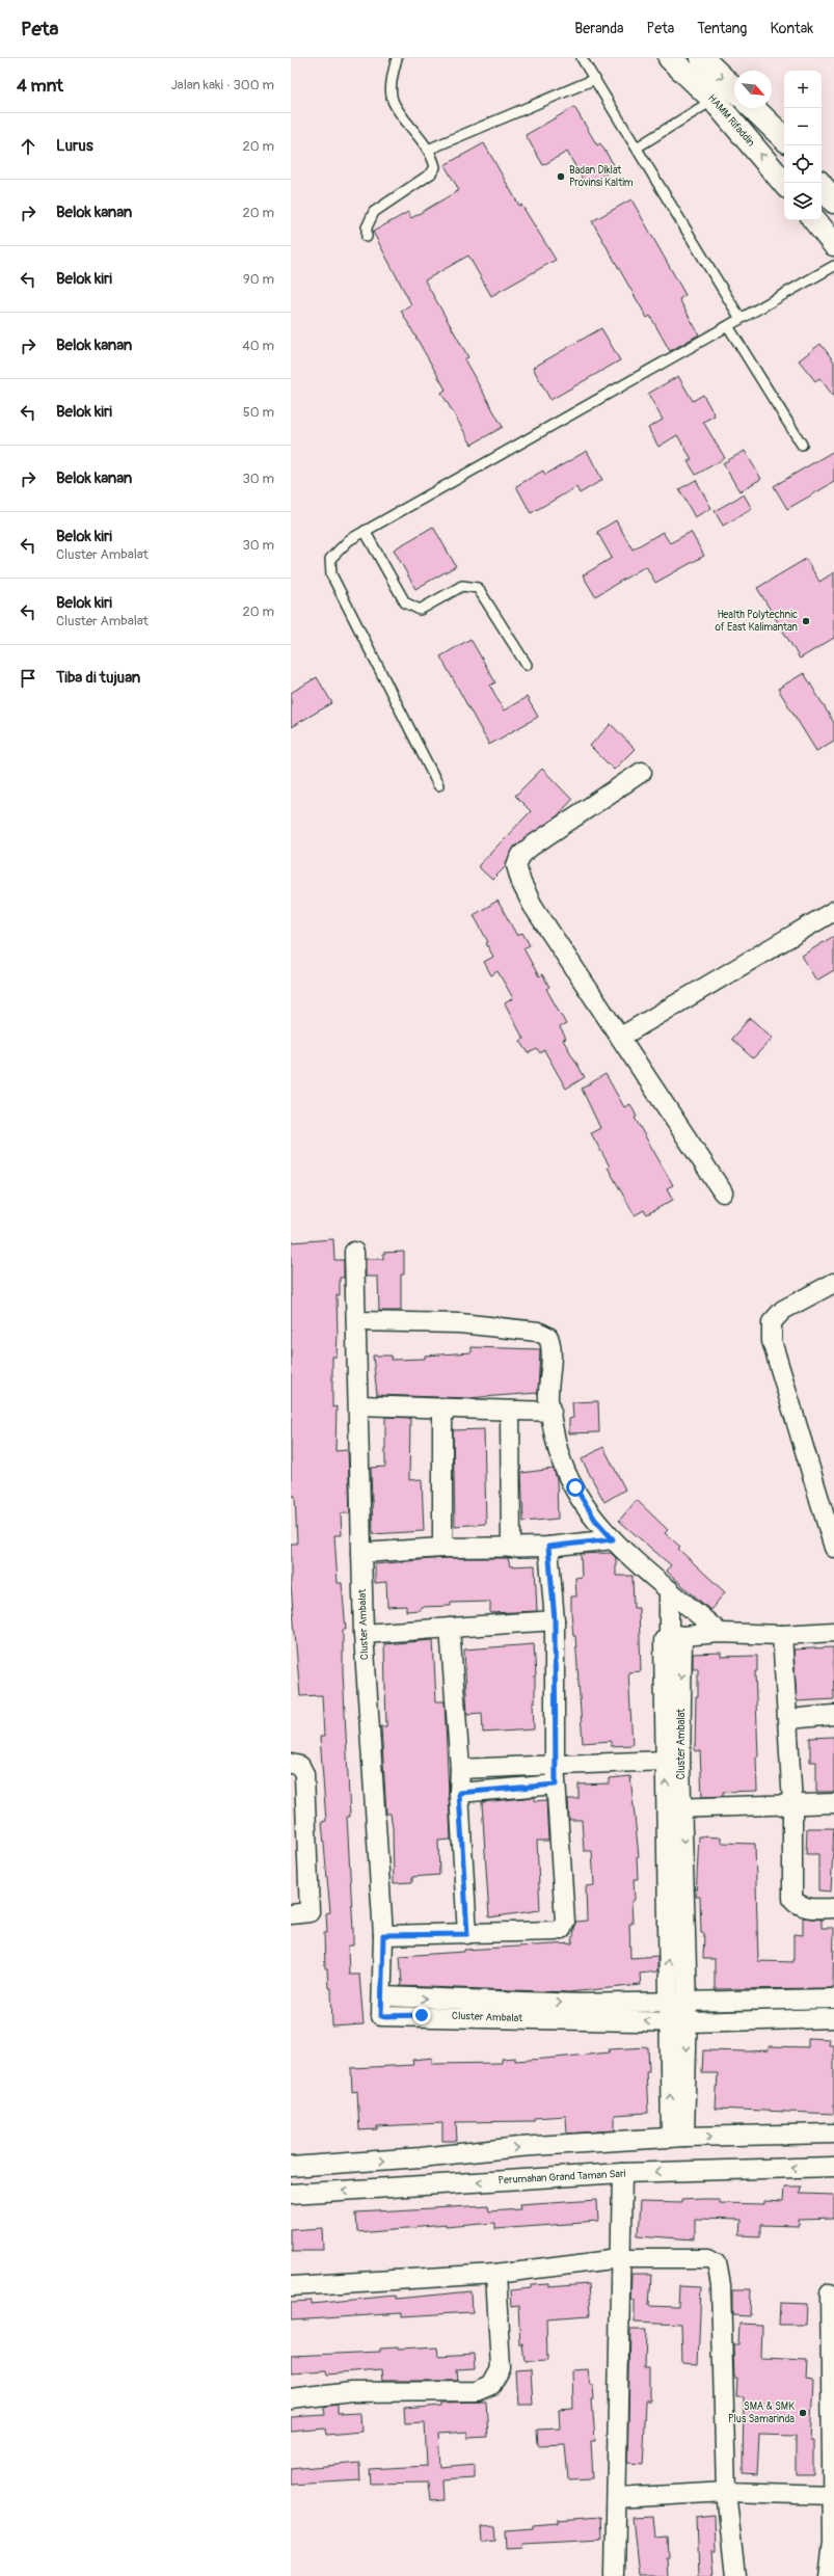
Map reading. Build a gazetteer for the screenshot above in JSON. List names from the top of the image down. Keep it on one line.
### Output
{"streets":{"main road":["HAMM Rifaddin"],"street":["Cluster Ambalat","Perumahan Grand Taman Sari"]},"places":["Badan Diklat Provinsi Kaltim","Health Polytechnic of East Kalimantan","SMA & SMK Plus Samarinda"],"north":"bottom right","page":{"header":"Peta","nav":["Beranda","Peta","Tentang","Kontak"],"heading":["4 mnt","Jalan kaki · 300 m"],"map_buttons":["+","−"],"list":[["Lurus","20 m"],["Belok kanan","20 m"],["Belok kiri","90 m"],["Belok kanan","40 m"],["Belok kiri","50 m"],["Belok kanan","30 m"],["Belok kiri","Cluster Ambalat","30 m"],["Belok kiri","Cluster Ambalat","20 m"],"Tiba di tujuan"]}}
